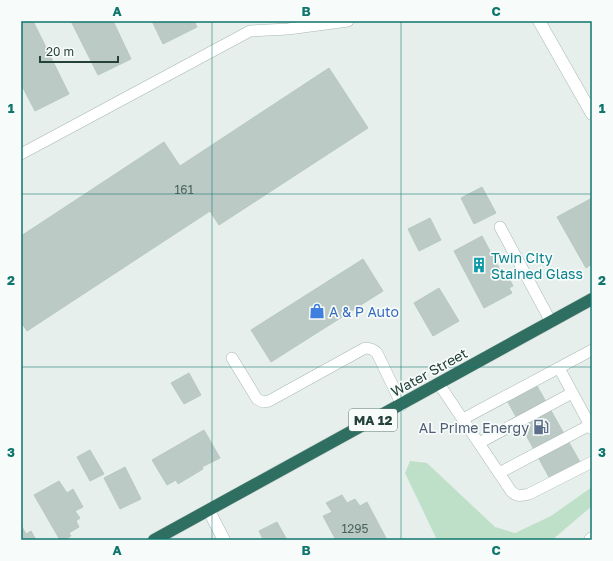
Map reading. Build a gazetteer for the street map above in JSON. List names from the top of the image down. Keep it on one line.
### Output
{"streets":{"highway":["Water Street","MA 12"]},"places":{"building":["Twin City Stained Glass"],"shop":["A & P Auto"],"fuel station":["AL Prime Energy"]},"house_numbers":["161","1295"],"scale_bar":"20 m","grid":{"columns":["A","B","C"],"rows":["1","2","3"]}}
